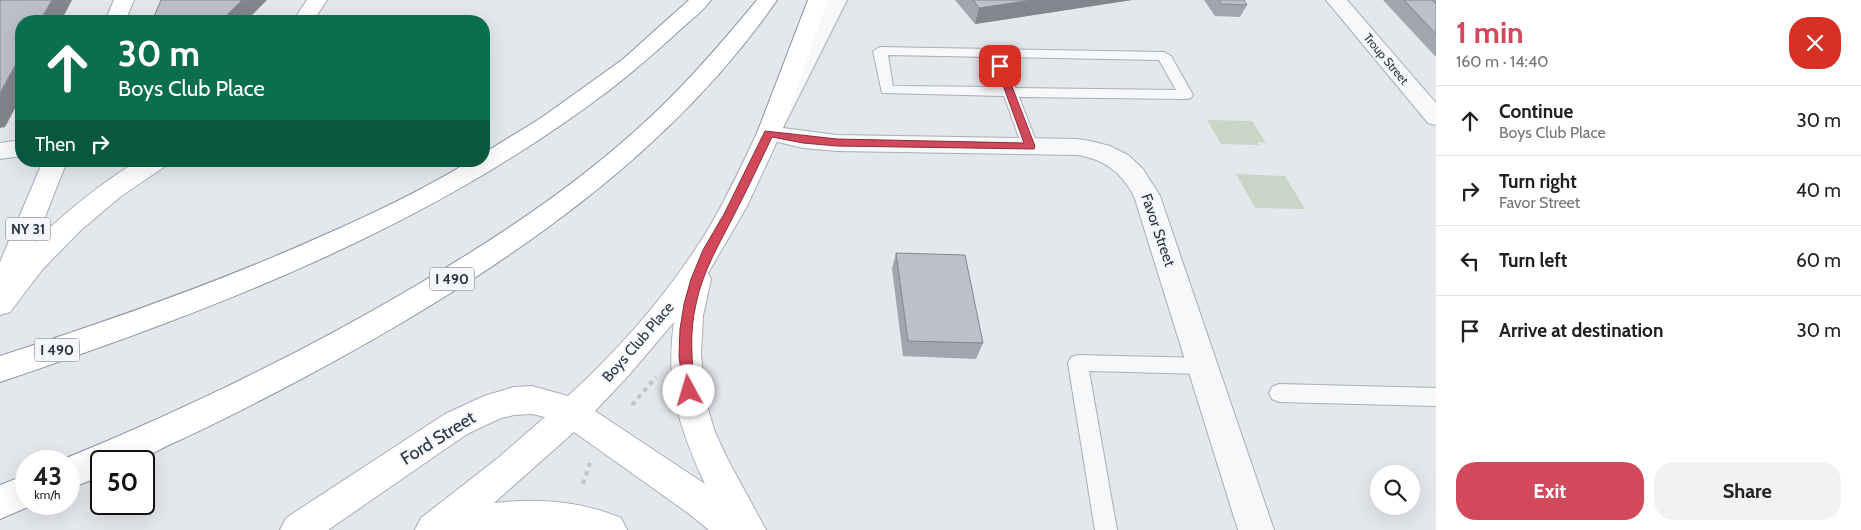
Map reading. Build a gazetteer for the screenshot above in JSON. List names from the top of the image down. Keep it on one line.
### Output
{"streets":{"main road":["NY 31","I 490","Boys Club Place","Ford Street"],"street":["Troup Street","Favor Street"]},"crossings":[["Favor Street","Boys Club Place"],["Boys Club Place","Ford Street"]],"page":{"heading":["1 min","160 m · 14:40"],"turn":["30 m","Boys Club Place"],"list":[{"name":"Continue","note":"Boys Club Place","value":"30 m"},{"name":"Turn right","note":"Favor Street","value":"40 m"},{"name":"Turn left","value":"60 m"},{"name":"Arrive at destination","value":"30 m"}],"then":"Then","speed":"43 km/h","limit":"50","buttons":["Exit","Share"]}}
